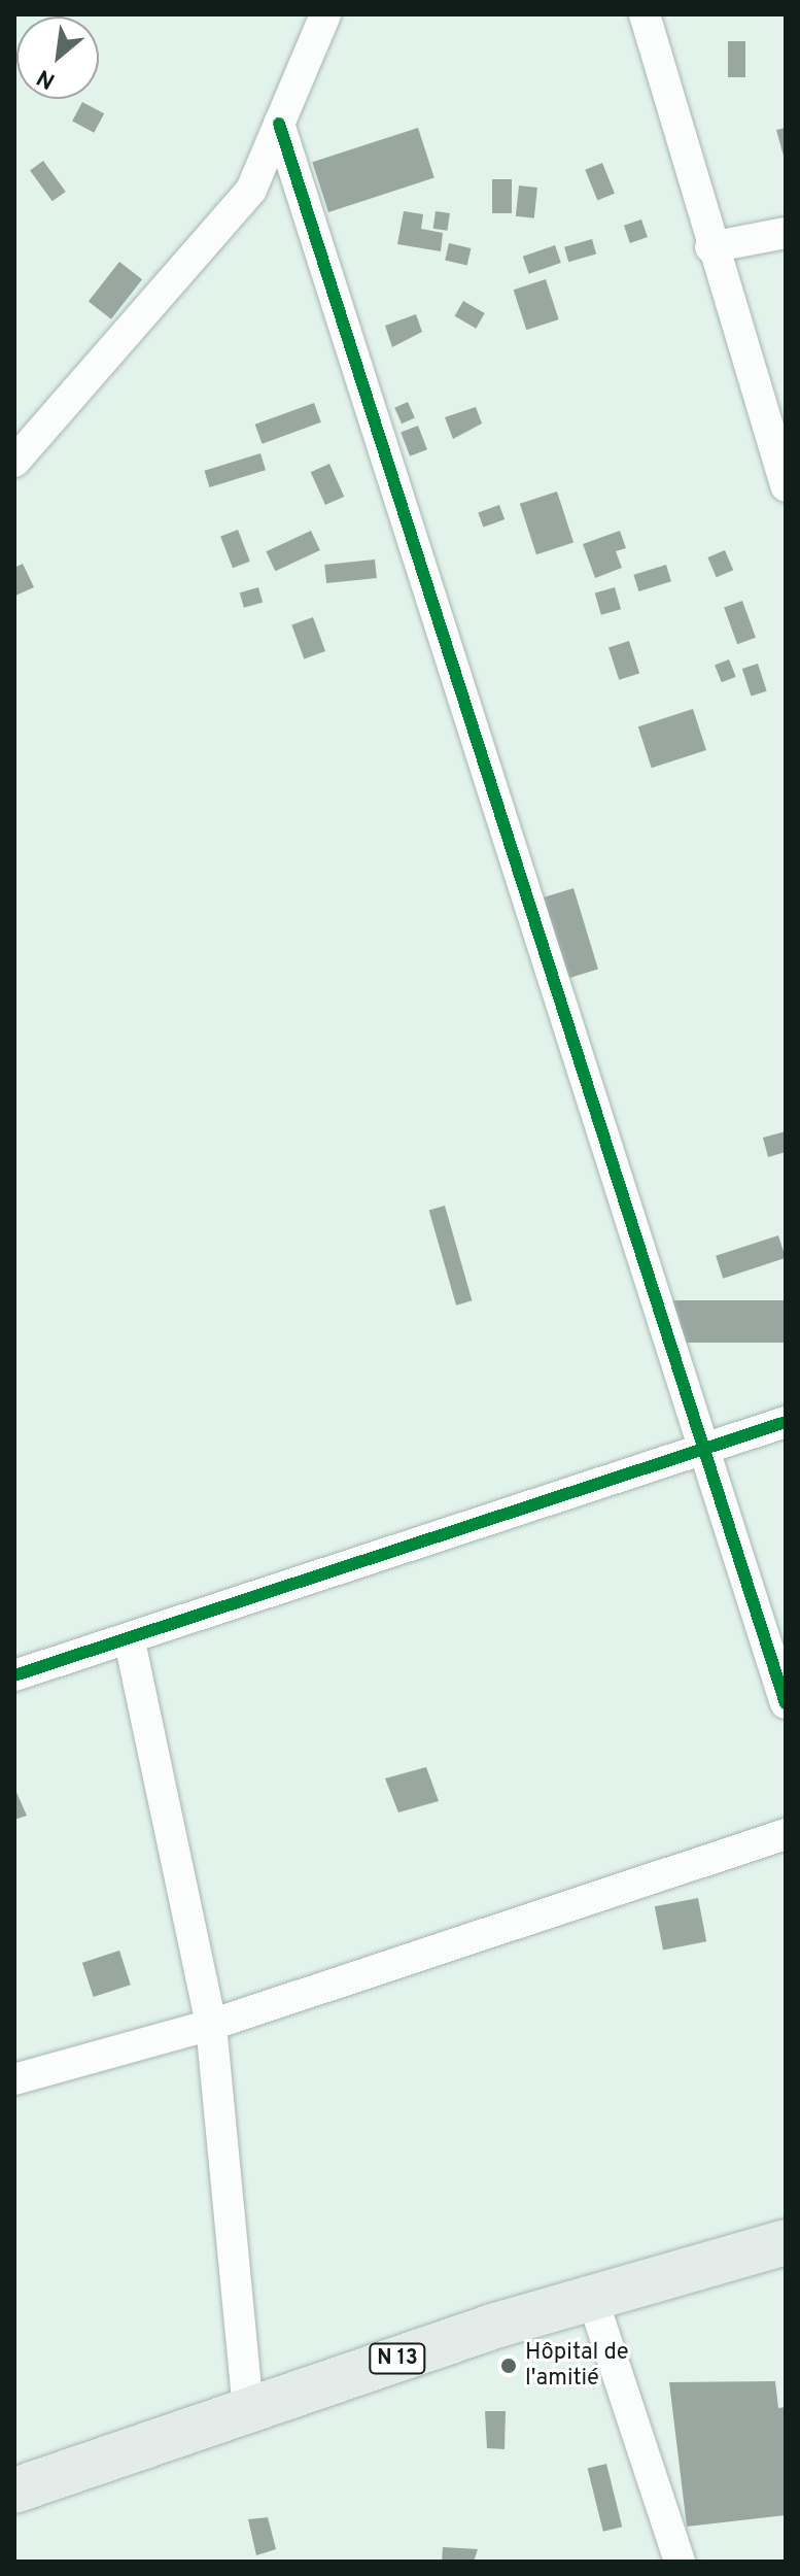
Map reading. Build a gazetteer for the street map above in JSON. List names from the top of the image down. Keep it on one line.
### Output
{"streets":{"main road":["N 13"]},"places":["Hôpital de l'amitié"],"north":"bottom left"}
